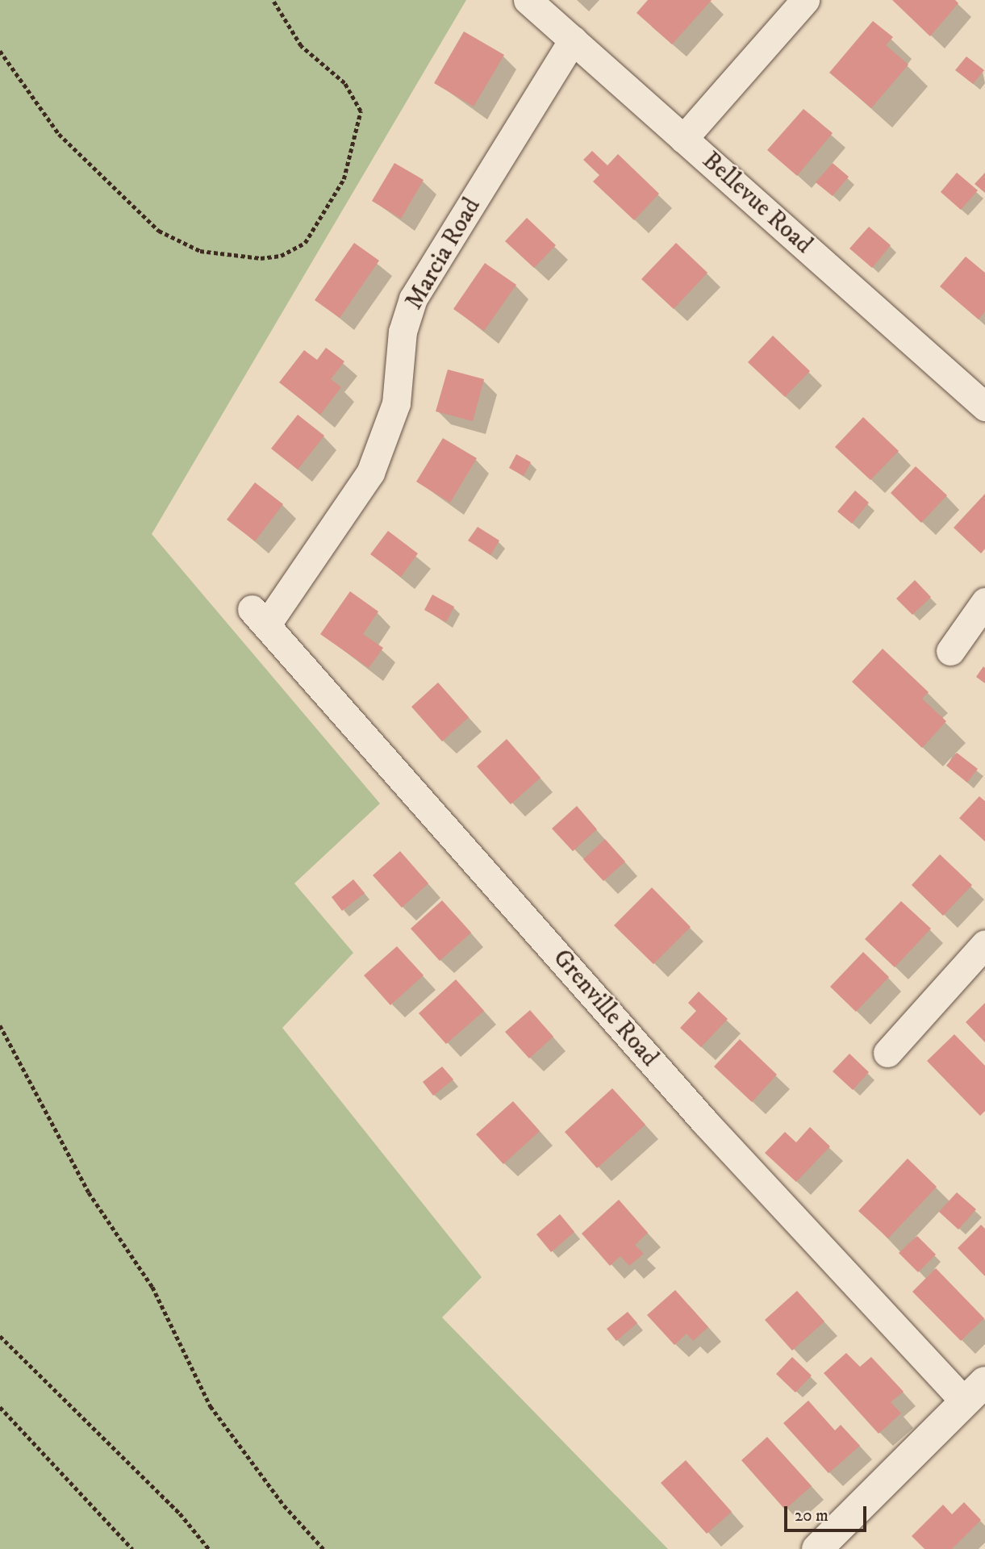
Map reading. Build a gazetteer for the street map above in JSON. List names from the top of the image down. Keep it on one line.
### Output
{"streets":{"street":["Bellevue Road","Marcia Road","Grenville Road"]},"crossings":[["Bellevue Road","Marcia Road"],["Marcia Road","Grenville Road"]],"scale_bar":"20 m"}
